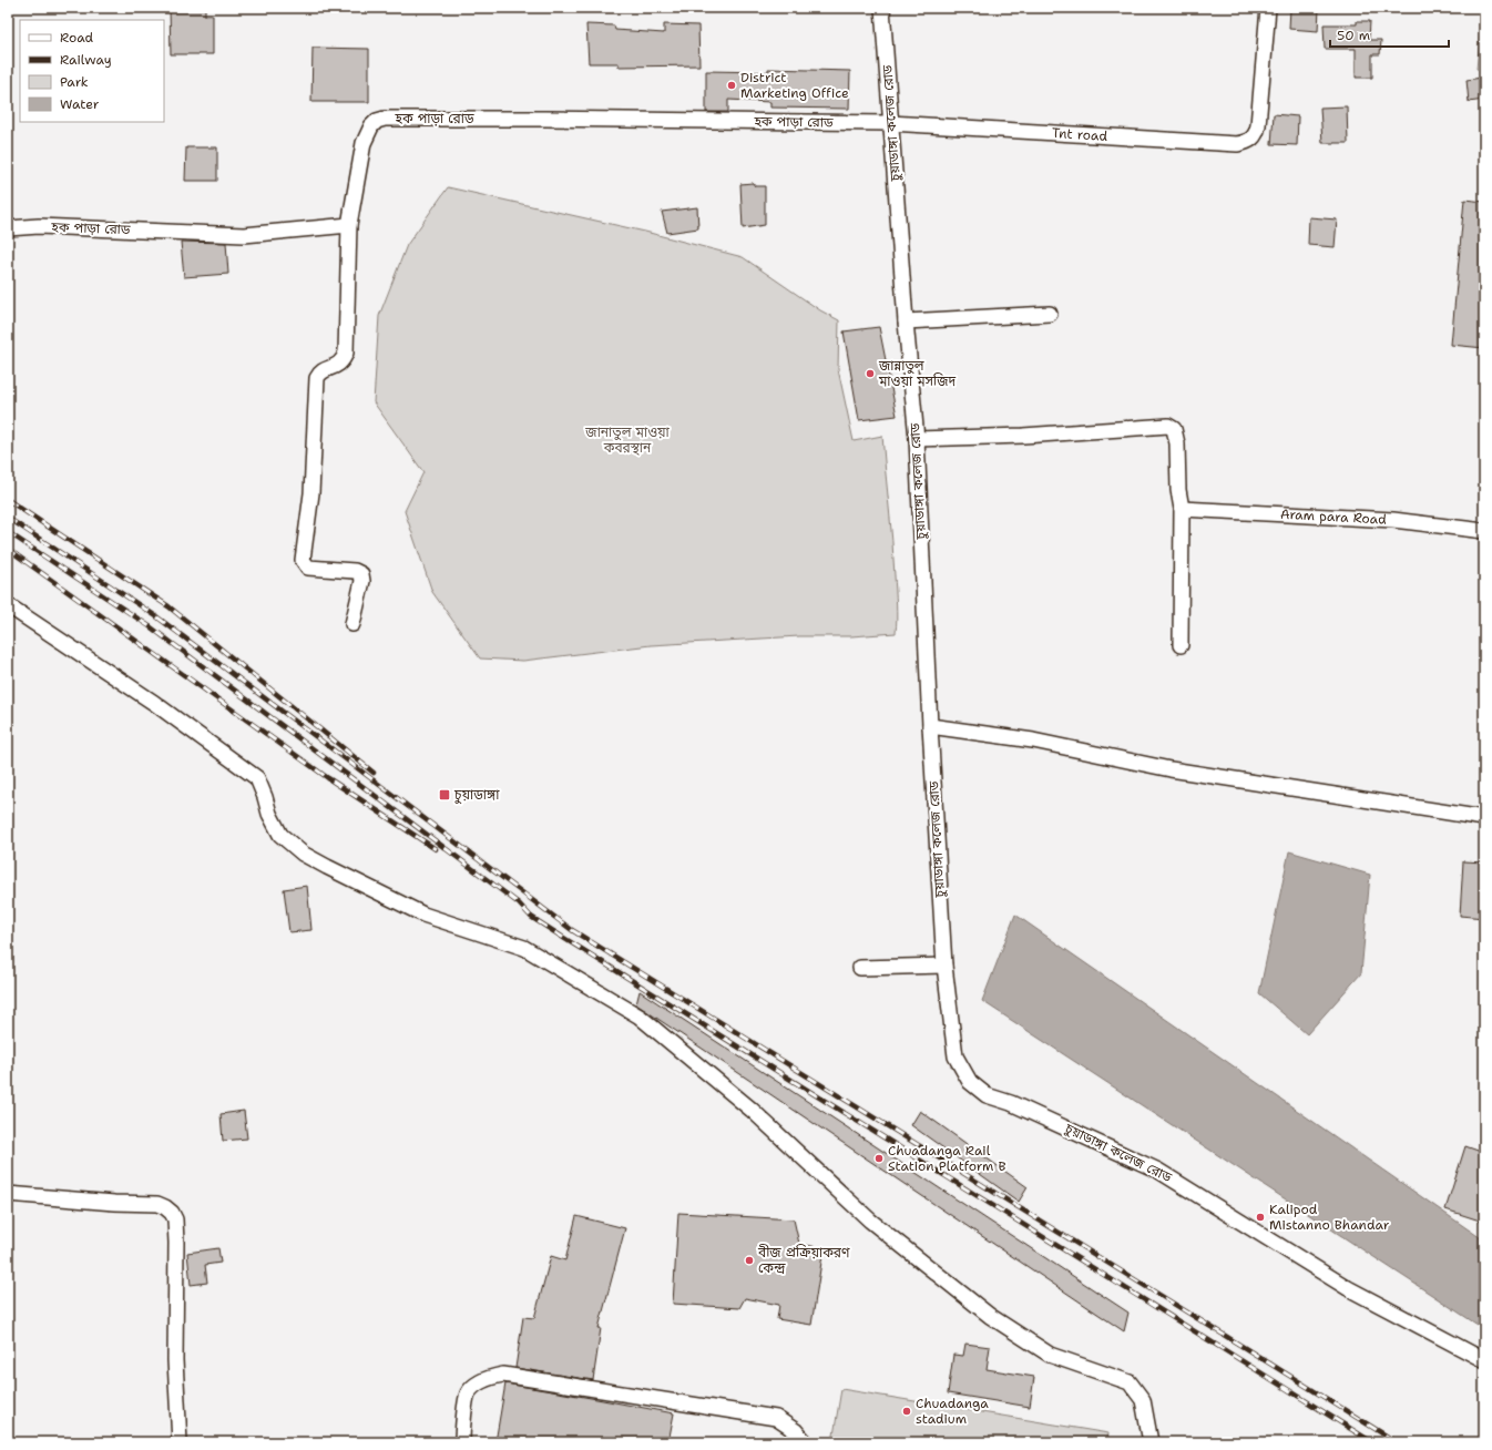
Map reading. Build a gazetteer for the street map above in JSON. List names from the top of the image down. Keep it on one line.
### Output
{"streets":{"street":["হক পাড়া রোড","চুয়াডাঙ্গা কলেজ রোড","Tnt road","Aram para Road"]},"crossings":[["হক পাড়া রোড","চুয়াডাঙ্গা কলেজ রোড"],["হক পাড়া রোড","Tnt road"],["চুয়াডাঙ্গা কলেজ রোড","Tnt road"]],"parks":["জানাতুল মাওয়া কবরস্থান"],"places":{"other":["District Marketing Office","জান্নাতুল মাওয়া মসজিদ","Chuadanga Rail Station Platform B","Kalipod Mistanno Bhandar","বীজ প্রক্রিয়াকরণ কেন্দ্র","Chuadanga stadium"],"transit":["চুয়াডাঙ্গা"]},"legend":["Road","Railway","Park","Water"],"scale_bar":"50 m"}
